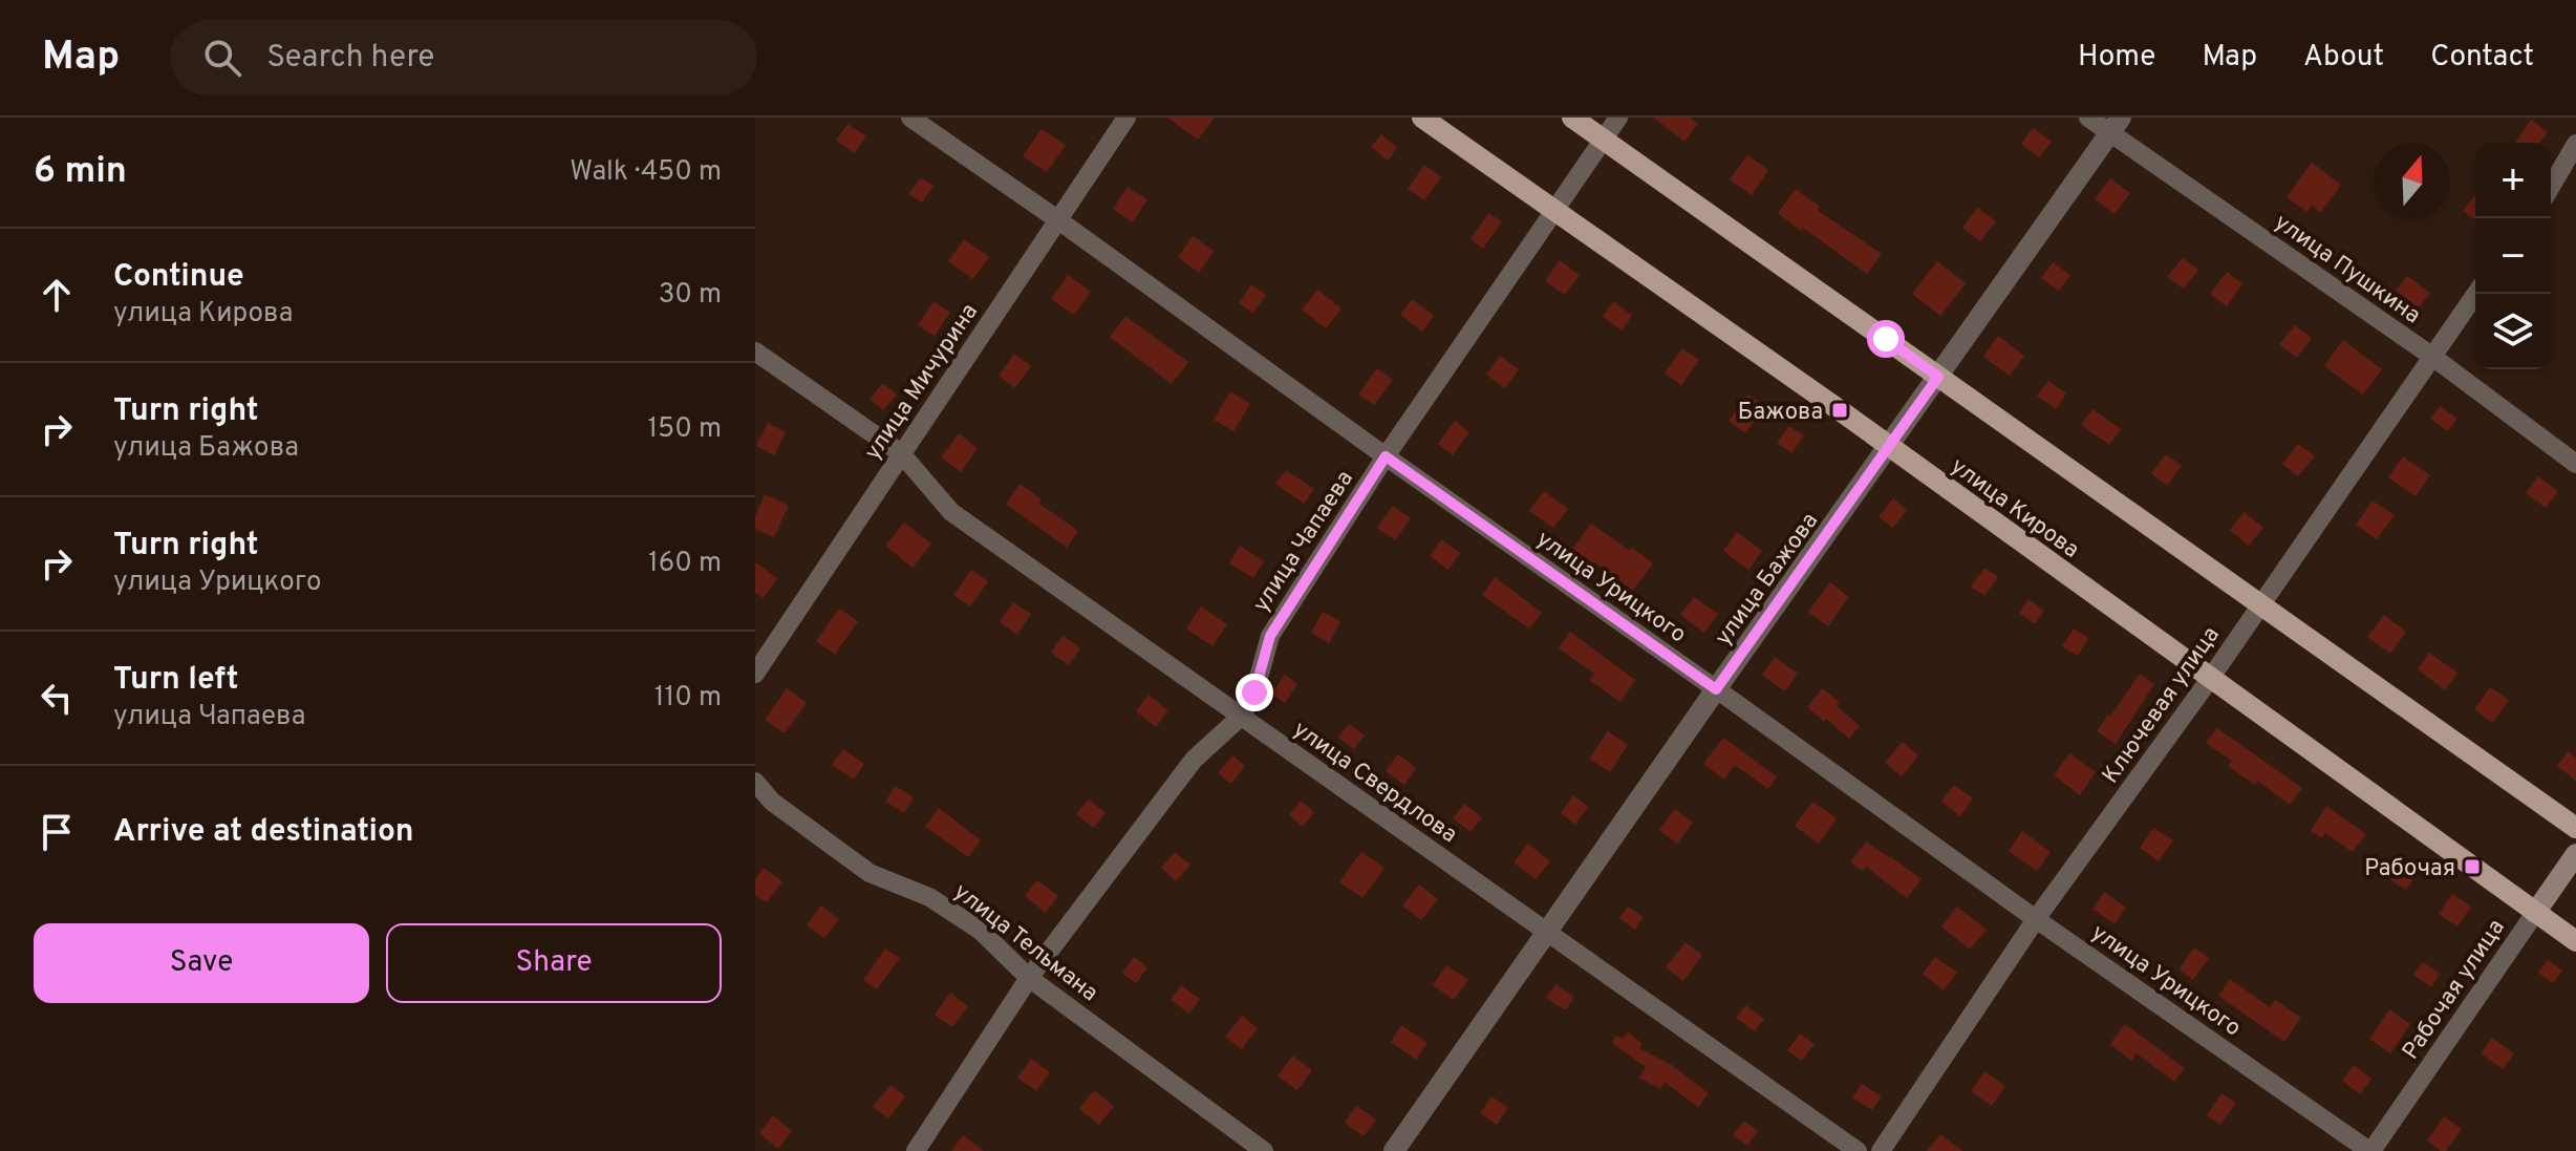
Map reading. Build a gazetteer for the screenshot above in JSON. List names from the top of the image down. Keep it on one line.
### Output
{"streets":{"main road":["улица Кирова","Рабочая улица"],"street":["улица Пушкина","улица Мичурина","улица Чапаева","улица Бажова","улица Урицкого","Ключевая улица","улица Свердлова","улица Тельмана"]},"crossings":[["улица Пушкина","улица Бажова"],["улица Пушкина","Ключевая улица"],["улица Мичурина","улица Урицкого"],["улица Мичурина","улица Свердлова"],["улица Кирова","улица Чапаева"],["улица Кирова","улица Бажова"],["улица Кирова","Ключевая улица"],["улица Кирова","Рабочая улица"],["улица Чапаева","улица Урицкого"],["улица Чапаева","улица Свердлова"],["улица Чапаева","улица Тельмана"],["улица Бажова","улица Урицкого"],["улица Бажова","улица Свердлова"],["улица Урицкого","Ключевая улица"],["улица Урицкого","Рабочая улица"]],"places":{"transit":["Бажова","Рабочая"]},"north":"top","page":{"header":"Map","search":"Search here","nav":["Home","Map","About","Contact"],"heading":["6 min","Walk · 450 m"],"map_buttons":["+","−"],"list":[["Continue","улица Кирова","30 m"],["Turn right","улица Бажова","150 m"],["Turn right","улица Урицкого","160 m"],["Turn left","улица Чапаева","110 m"],"Arrive at destination"],"buttons":["Save","Share"]}}
